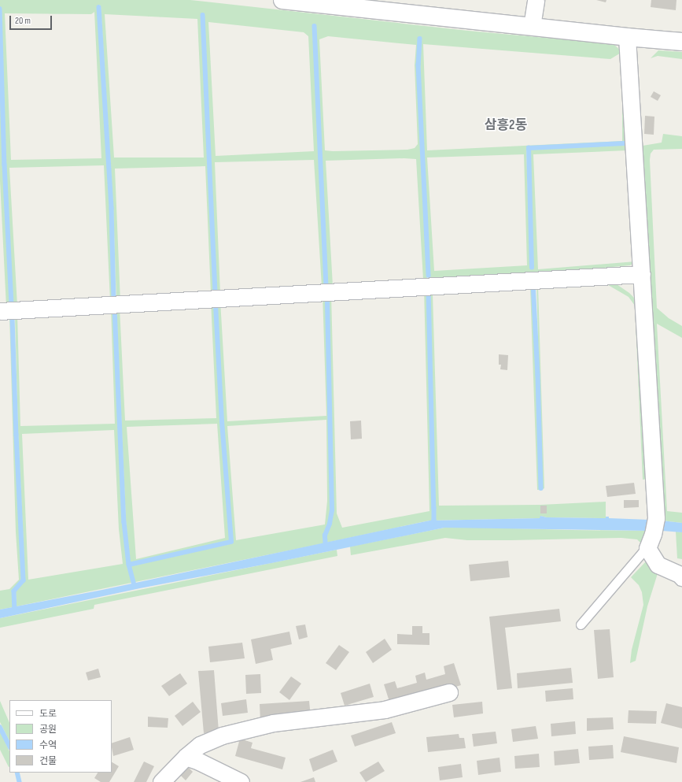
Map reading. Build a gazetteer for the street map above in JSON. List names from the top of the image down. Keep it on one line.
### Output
{"districts":["삼흥2동"],"legend":["도로","공원","수역","건물"],"scale_bar":"20 m"}
